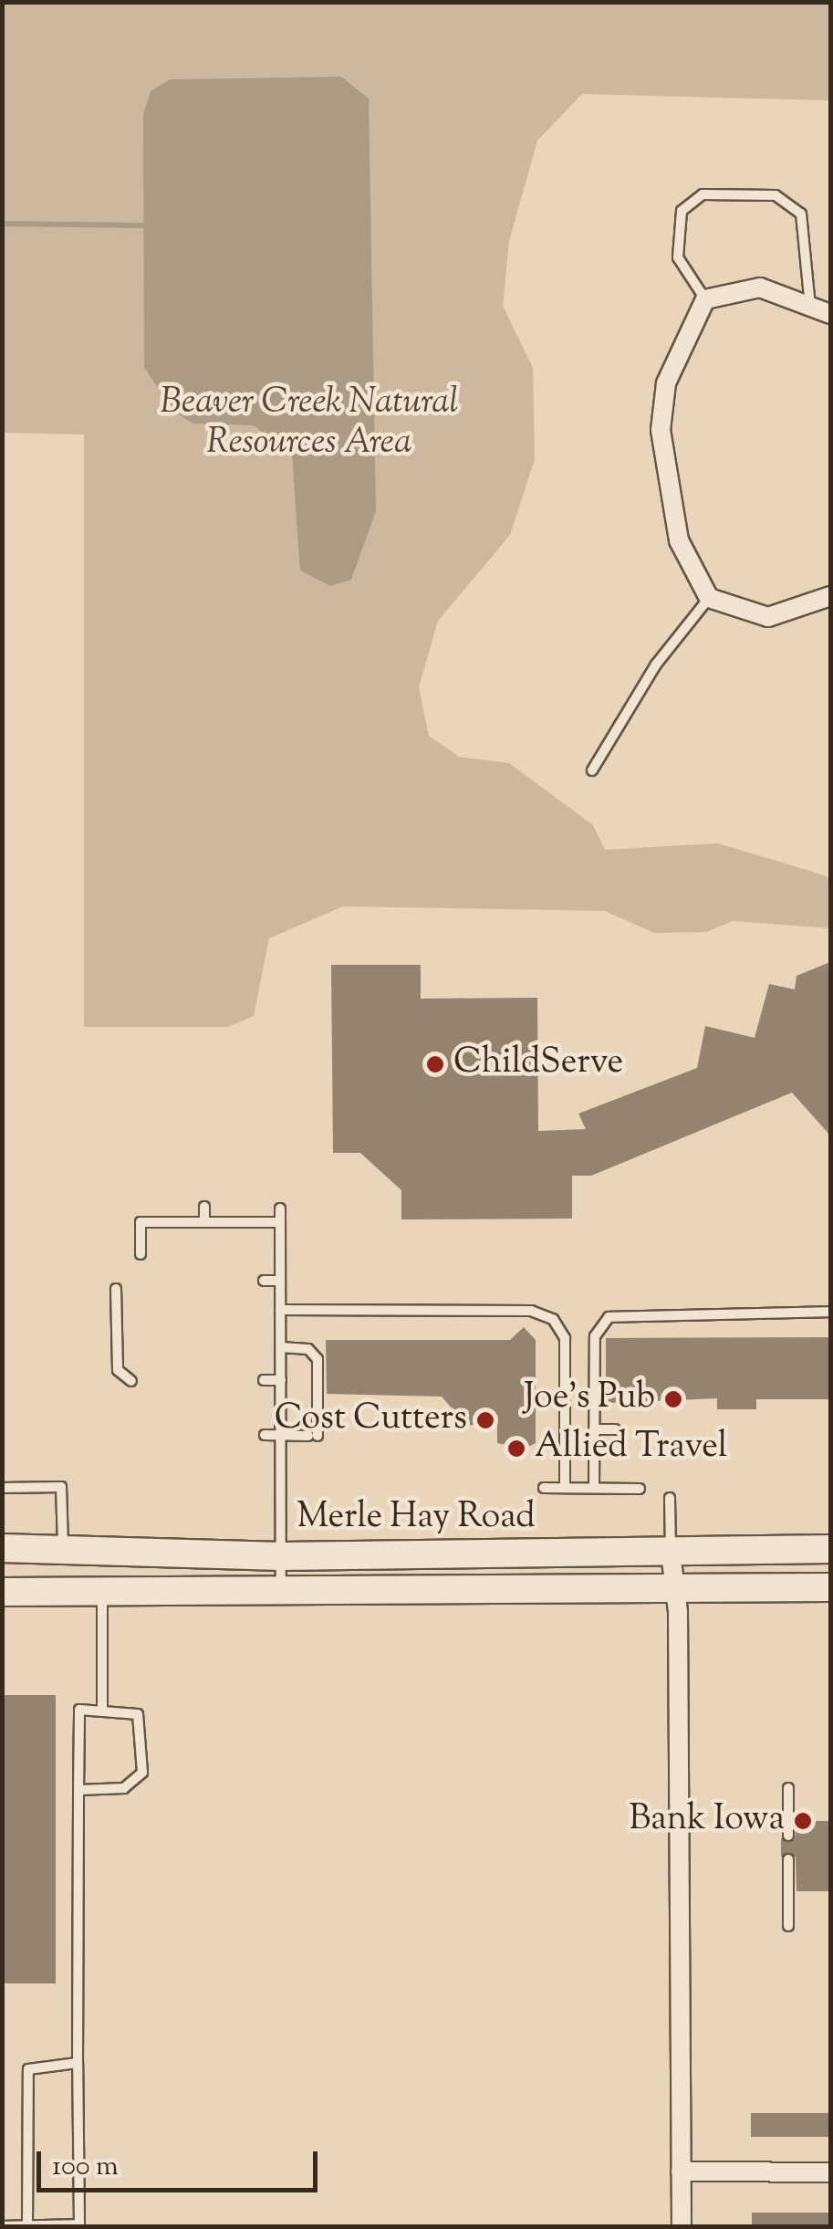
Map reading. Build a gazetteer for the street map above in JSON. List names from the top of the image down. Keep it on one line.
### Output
{"streets":{"main road":["Merle Hay Road"]},"parks":["Beaver Creek Natural Resources Area"],"places":["ChildServe","Joe's Pub","Cost Cutters","Allied Travel","Bank Iowa"],"scale_bar":"100 m"}
